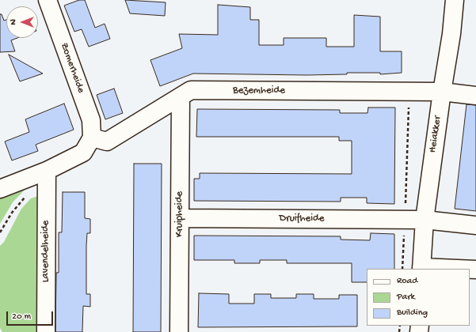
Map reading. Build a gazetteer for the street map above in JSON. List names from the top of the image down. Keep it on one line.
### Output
{"streets":{"street":["Zomerheide","Bezemheide","Heiakker","Kruipheide","Druifheide","Lavendelheide"]},"crossings":[["Zomerheide","Bezemheide"],["Bezemheide","Heiakker"],["Bezemheide","Kruipheide"],["Heiakker","Druifheide"],["Kruipheide","Druifheide"]],"legend":["Road","Park","Building"],"scale_bar":"20 m","north":"left"}
